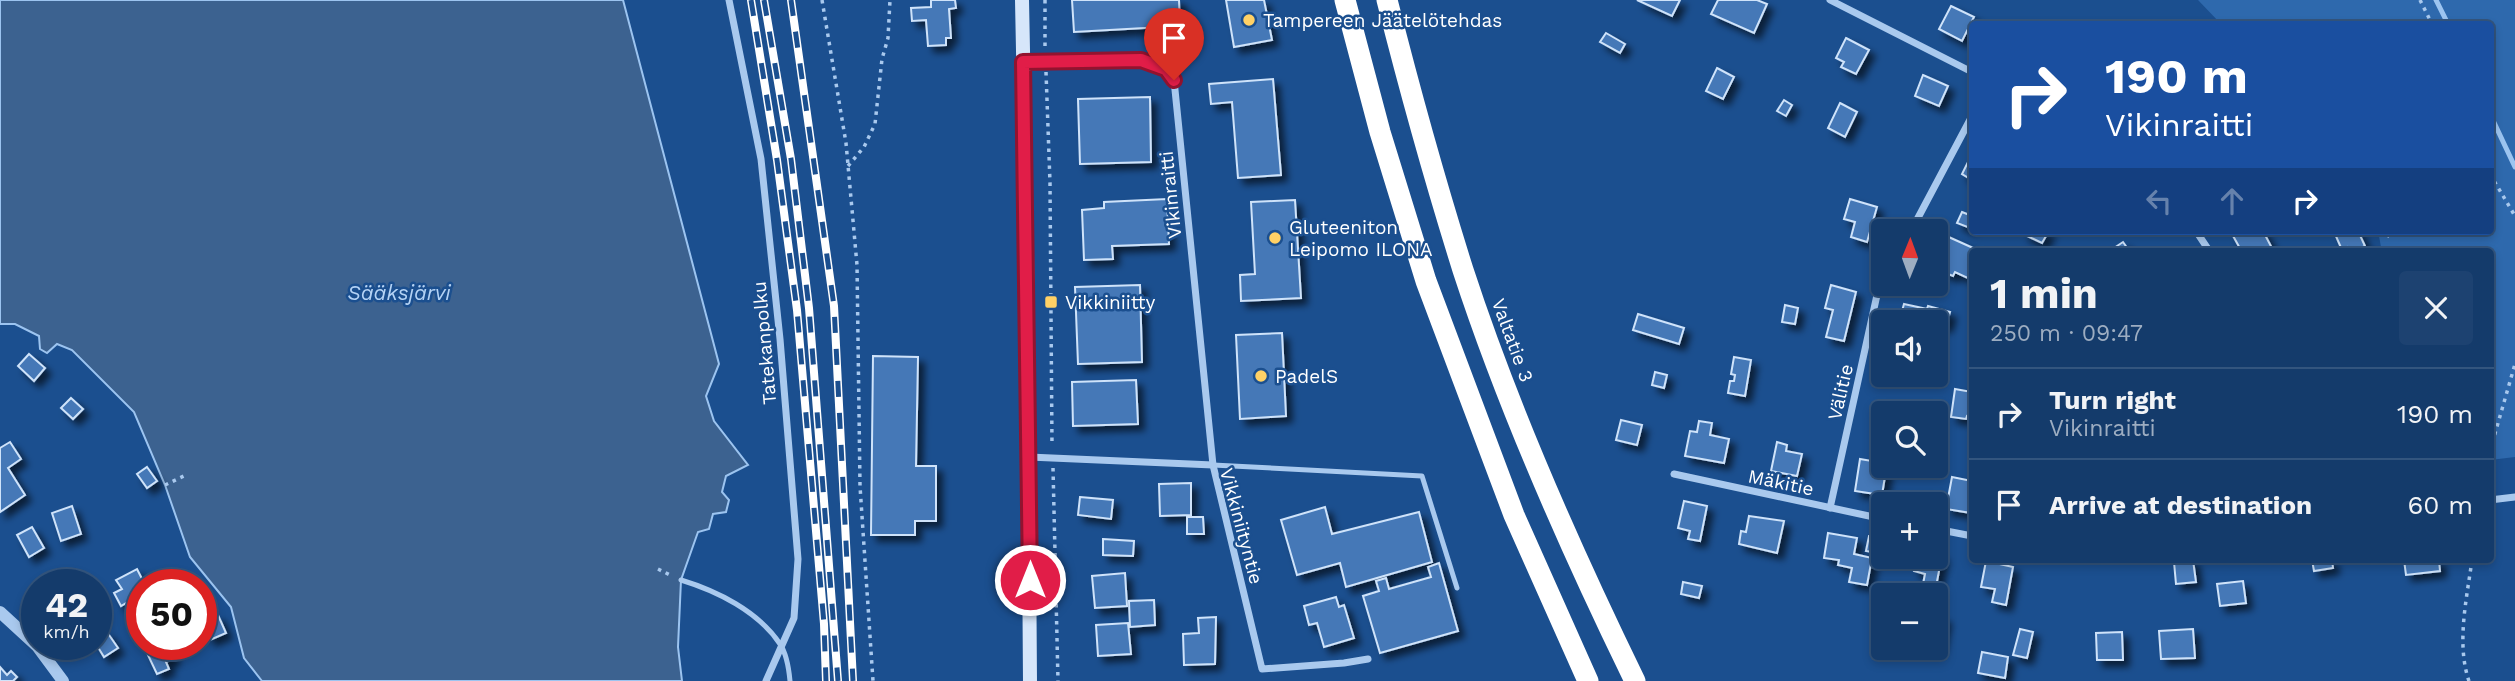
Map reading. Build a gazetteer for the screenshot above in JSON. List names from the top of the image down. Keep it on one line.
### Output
{"streets":{"highway":["Valtatie 3"],"street":["Vikinraitti","Tatekanpolku","Välitie","Mäkitie","Vikkiniityntie"]},"crossings":[["Vikinraitti","Vikkiniityntie"],["Välitie","Mäkitie"]],"water":["Sääksjärvi"],"places":{"other":["Tampereen Jäätelötehdas","Gluteeniton Leipomo ILONA","PadelS"],"transit":["Vikkiniitty"]},"north":"top","page":{"turn":["190 m","Vikinraitti"],"map_buttons":["+","−"],"heading":["1 min","250 m · 09:47"],"list":[{"name":"Turn right","note":"Vikinraitti","value":"190 m"},{"name":"Arrive at destination","value":"60 m"}],"speed":"42 km/h","limit":"50"}}
